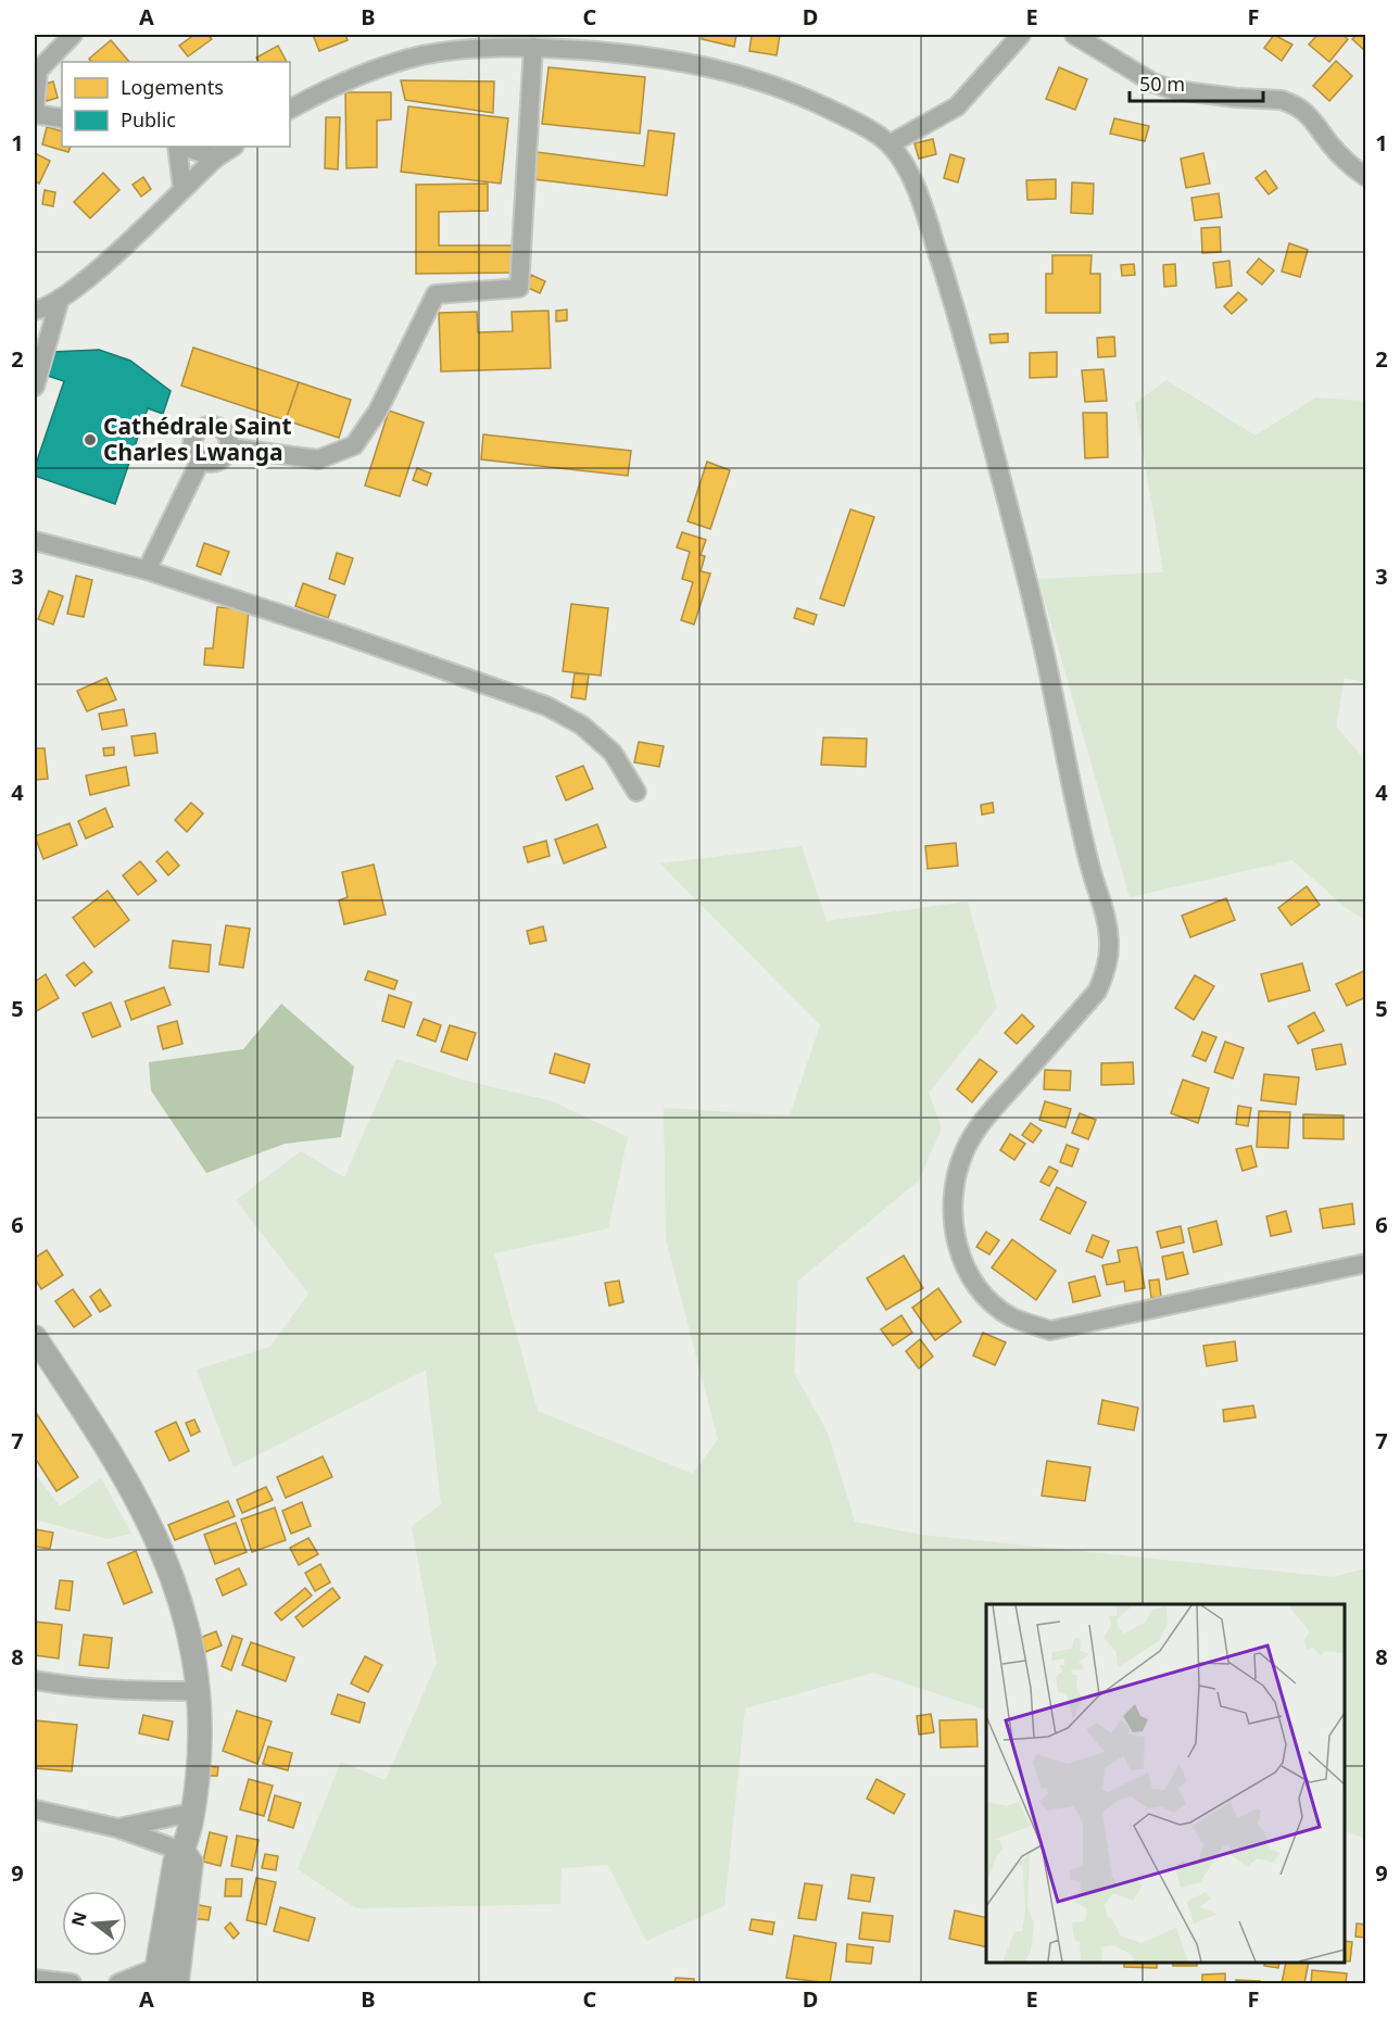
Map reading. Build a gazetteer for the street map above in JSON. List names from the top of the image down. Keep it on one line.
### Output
{"places":["Cathédrale Saint Charles Lwanga"],"legend":["Logements","Public"],"scale_bar":"50 m","north":"left","grid":{"columns":["A","B","C","D","E","F"],"rows":["1","2","3","4","5","6","7","8","9"]}}
